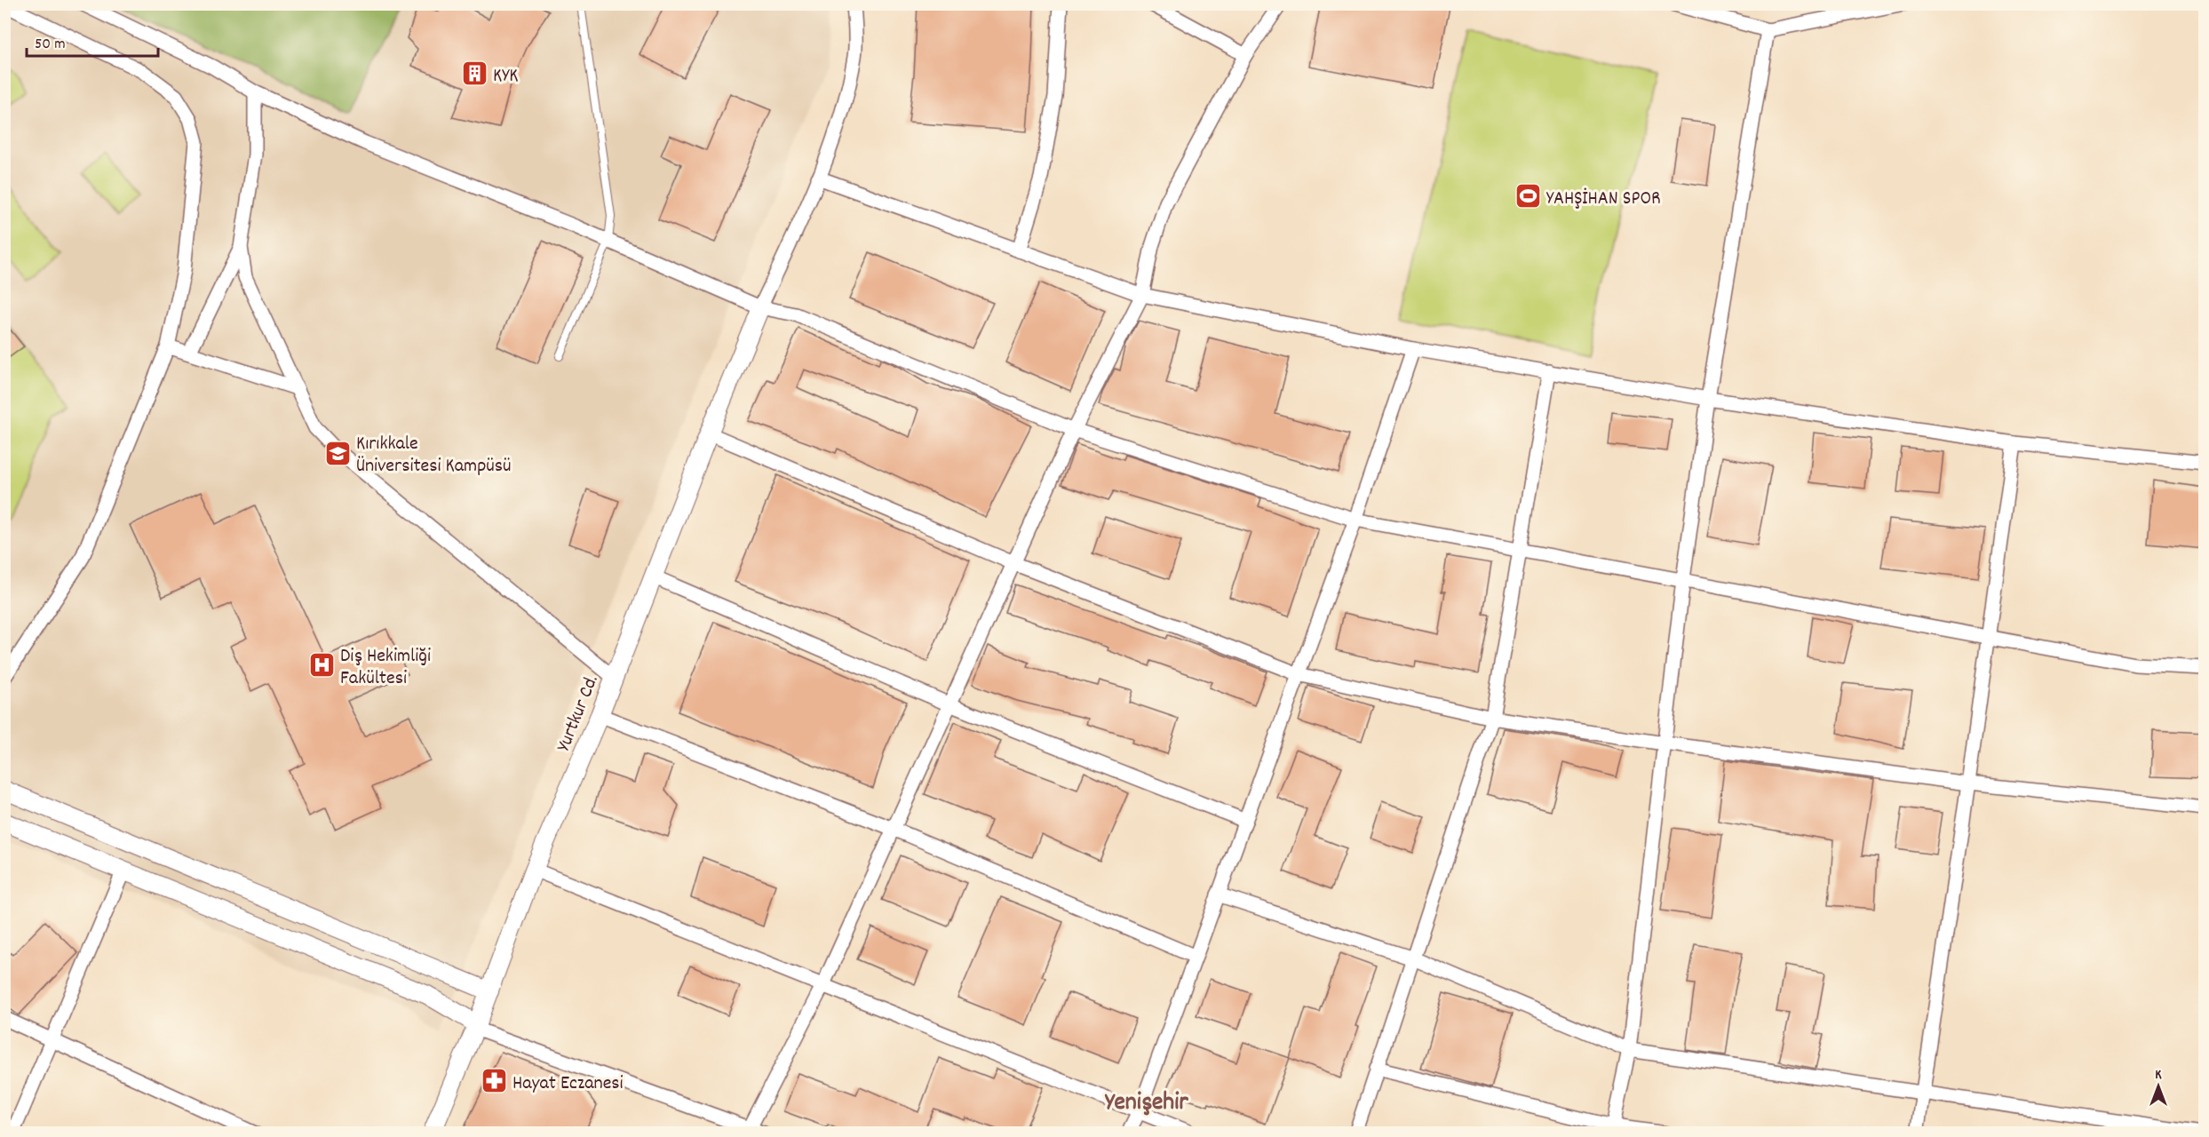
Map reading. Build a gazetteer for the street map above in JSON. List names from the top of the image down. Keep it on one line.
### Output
{"streets":{"street":["Yurtkur Cd."]},"districts":["Yenişehir"],"places":{"building":["KYK"],"sports":["YAHŞİHAN SPOR"],"school or university":["Kırıkkale Üniversitesi Kampüsü"],"hospital":["Diş Hekimliği Fakültesi"],"pharmacy":["Hayat Eczanesi"]},"scale_bar":"50 m","north":"top"}
